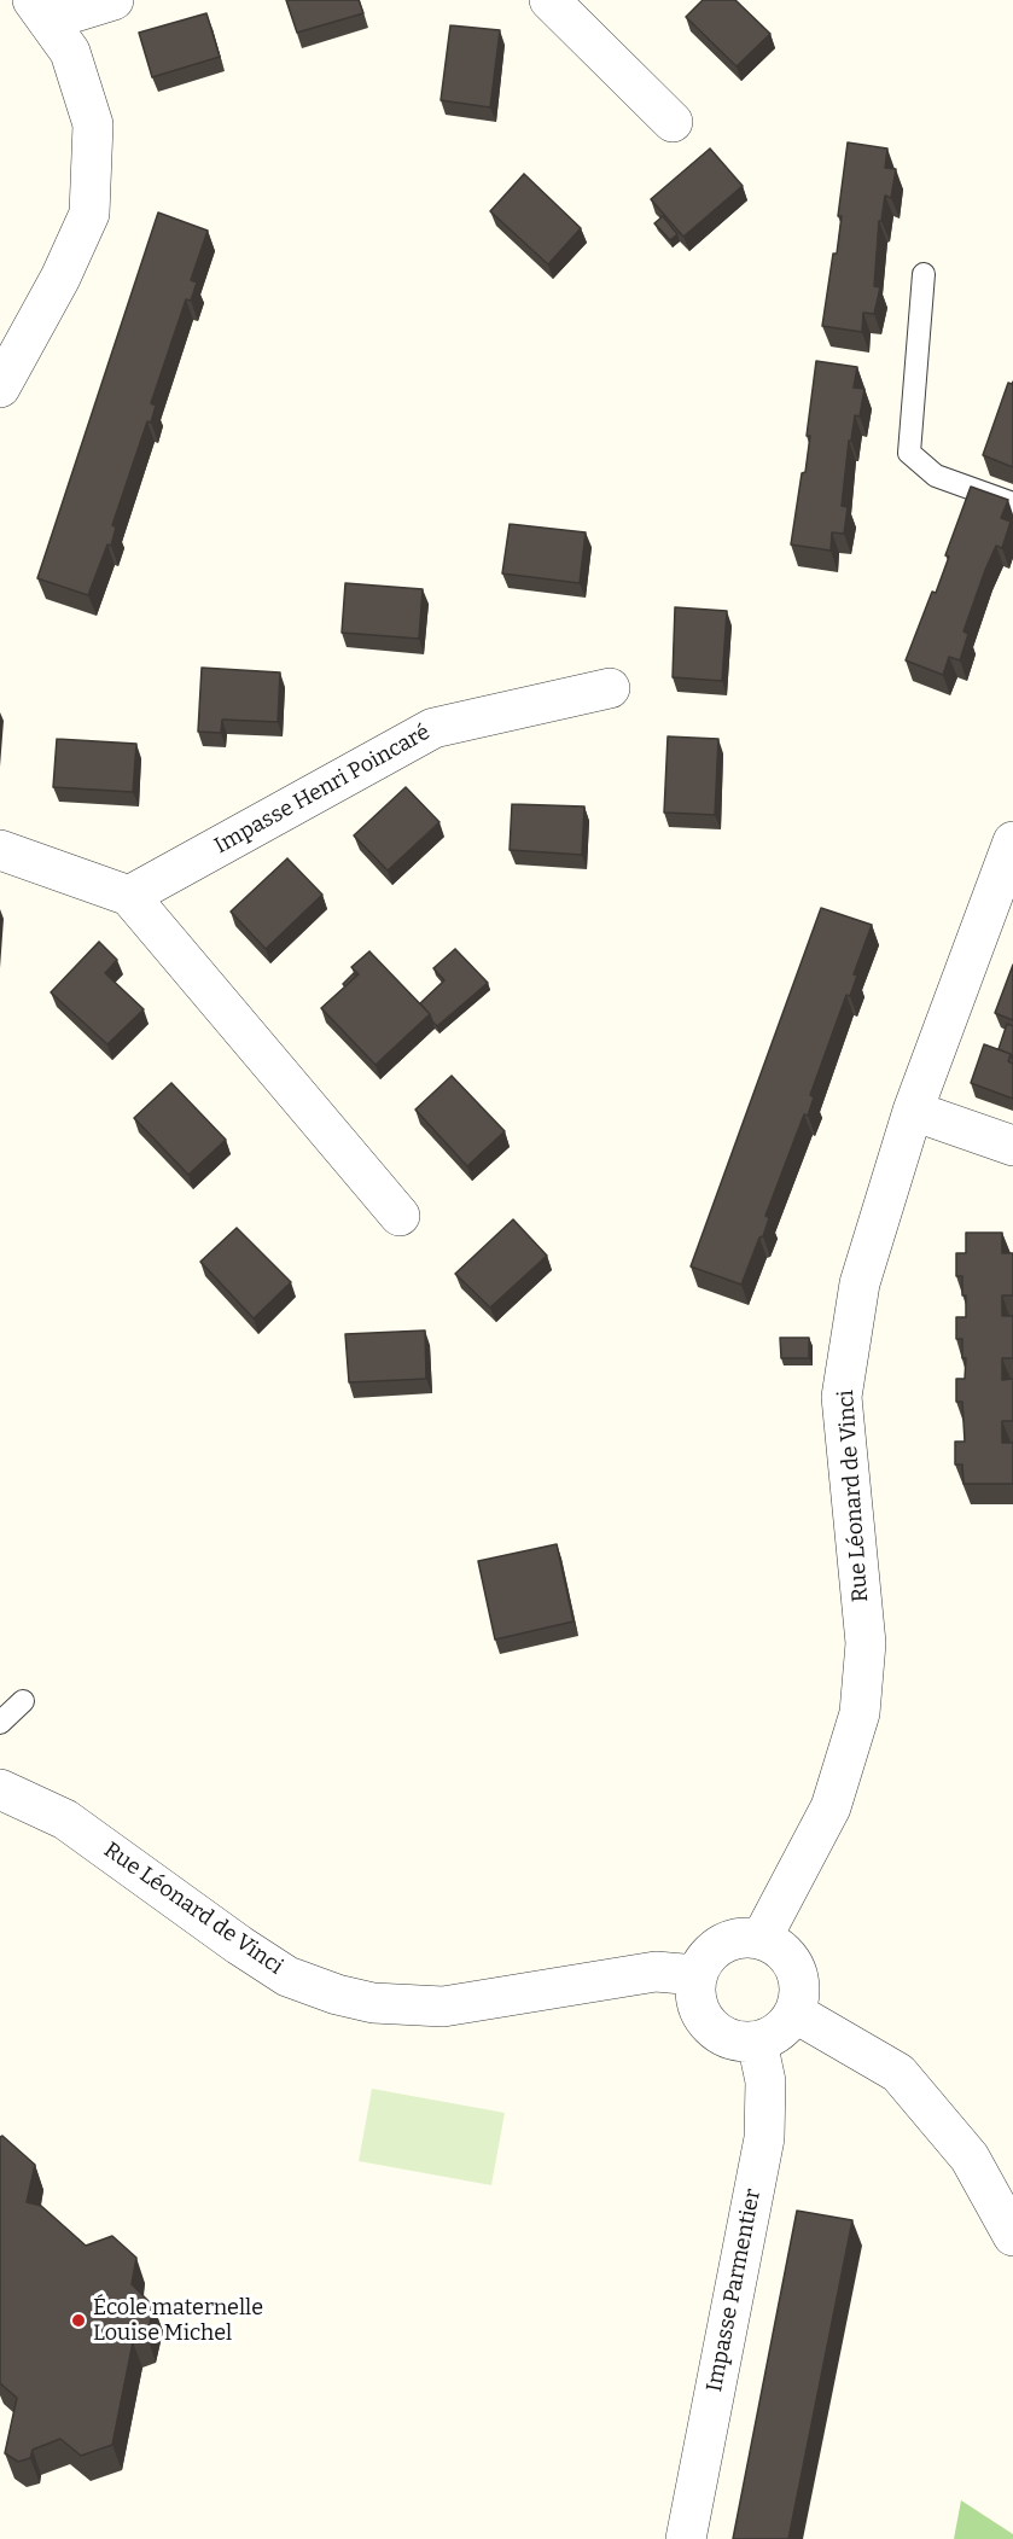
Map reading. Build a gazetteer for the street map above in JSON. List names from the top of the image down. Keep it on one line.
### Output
{"streets":{"street":["Impasse Henri Poincaré","Rue Léonard de Vinci","Impasse Parmentier"]},"crossings":[["Rue Léonard de Vinci","Impasse Parmentier"]],"places":["École maternelle Louise Michel"]}
